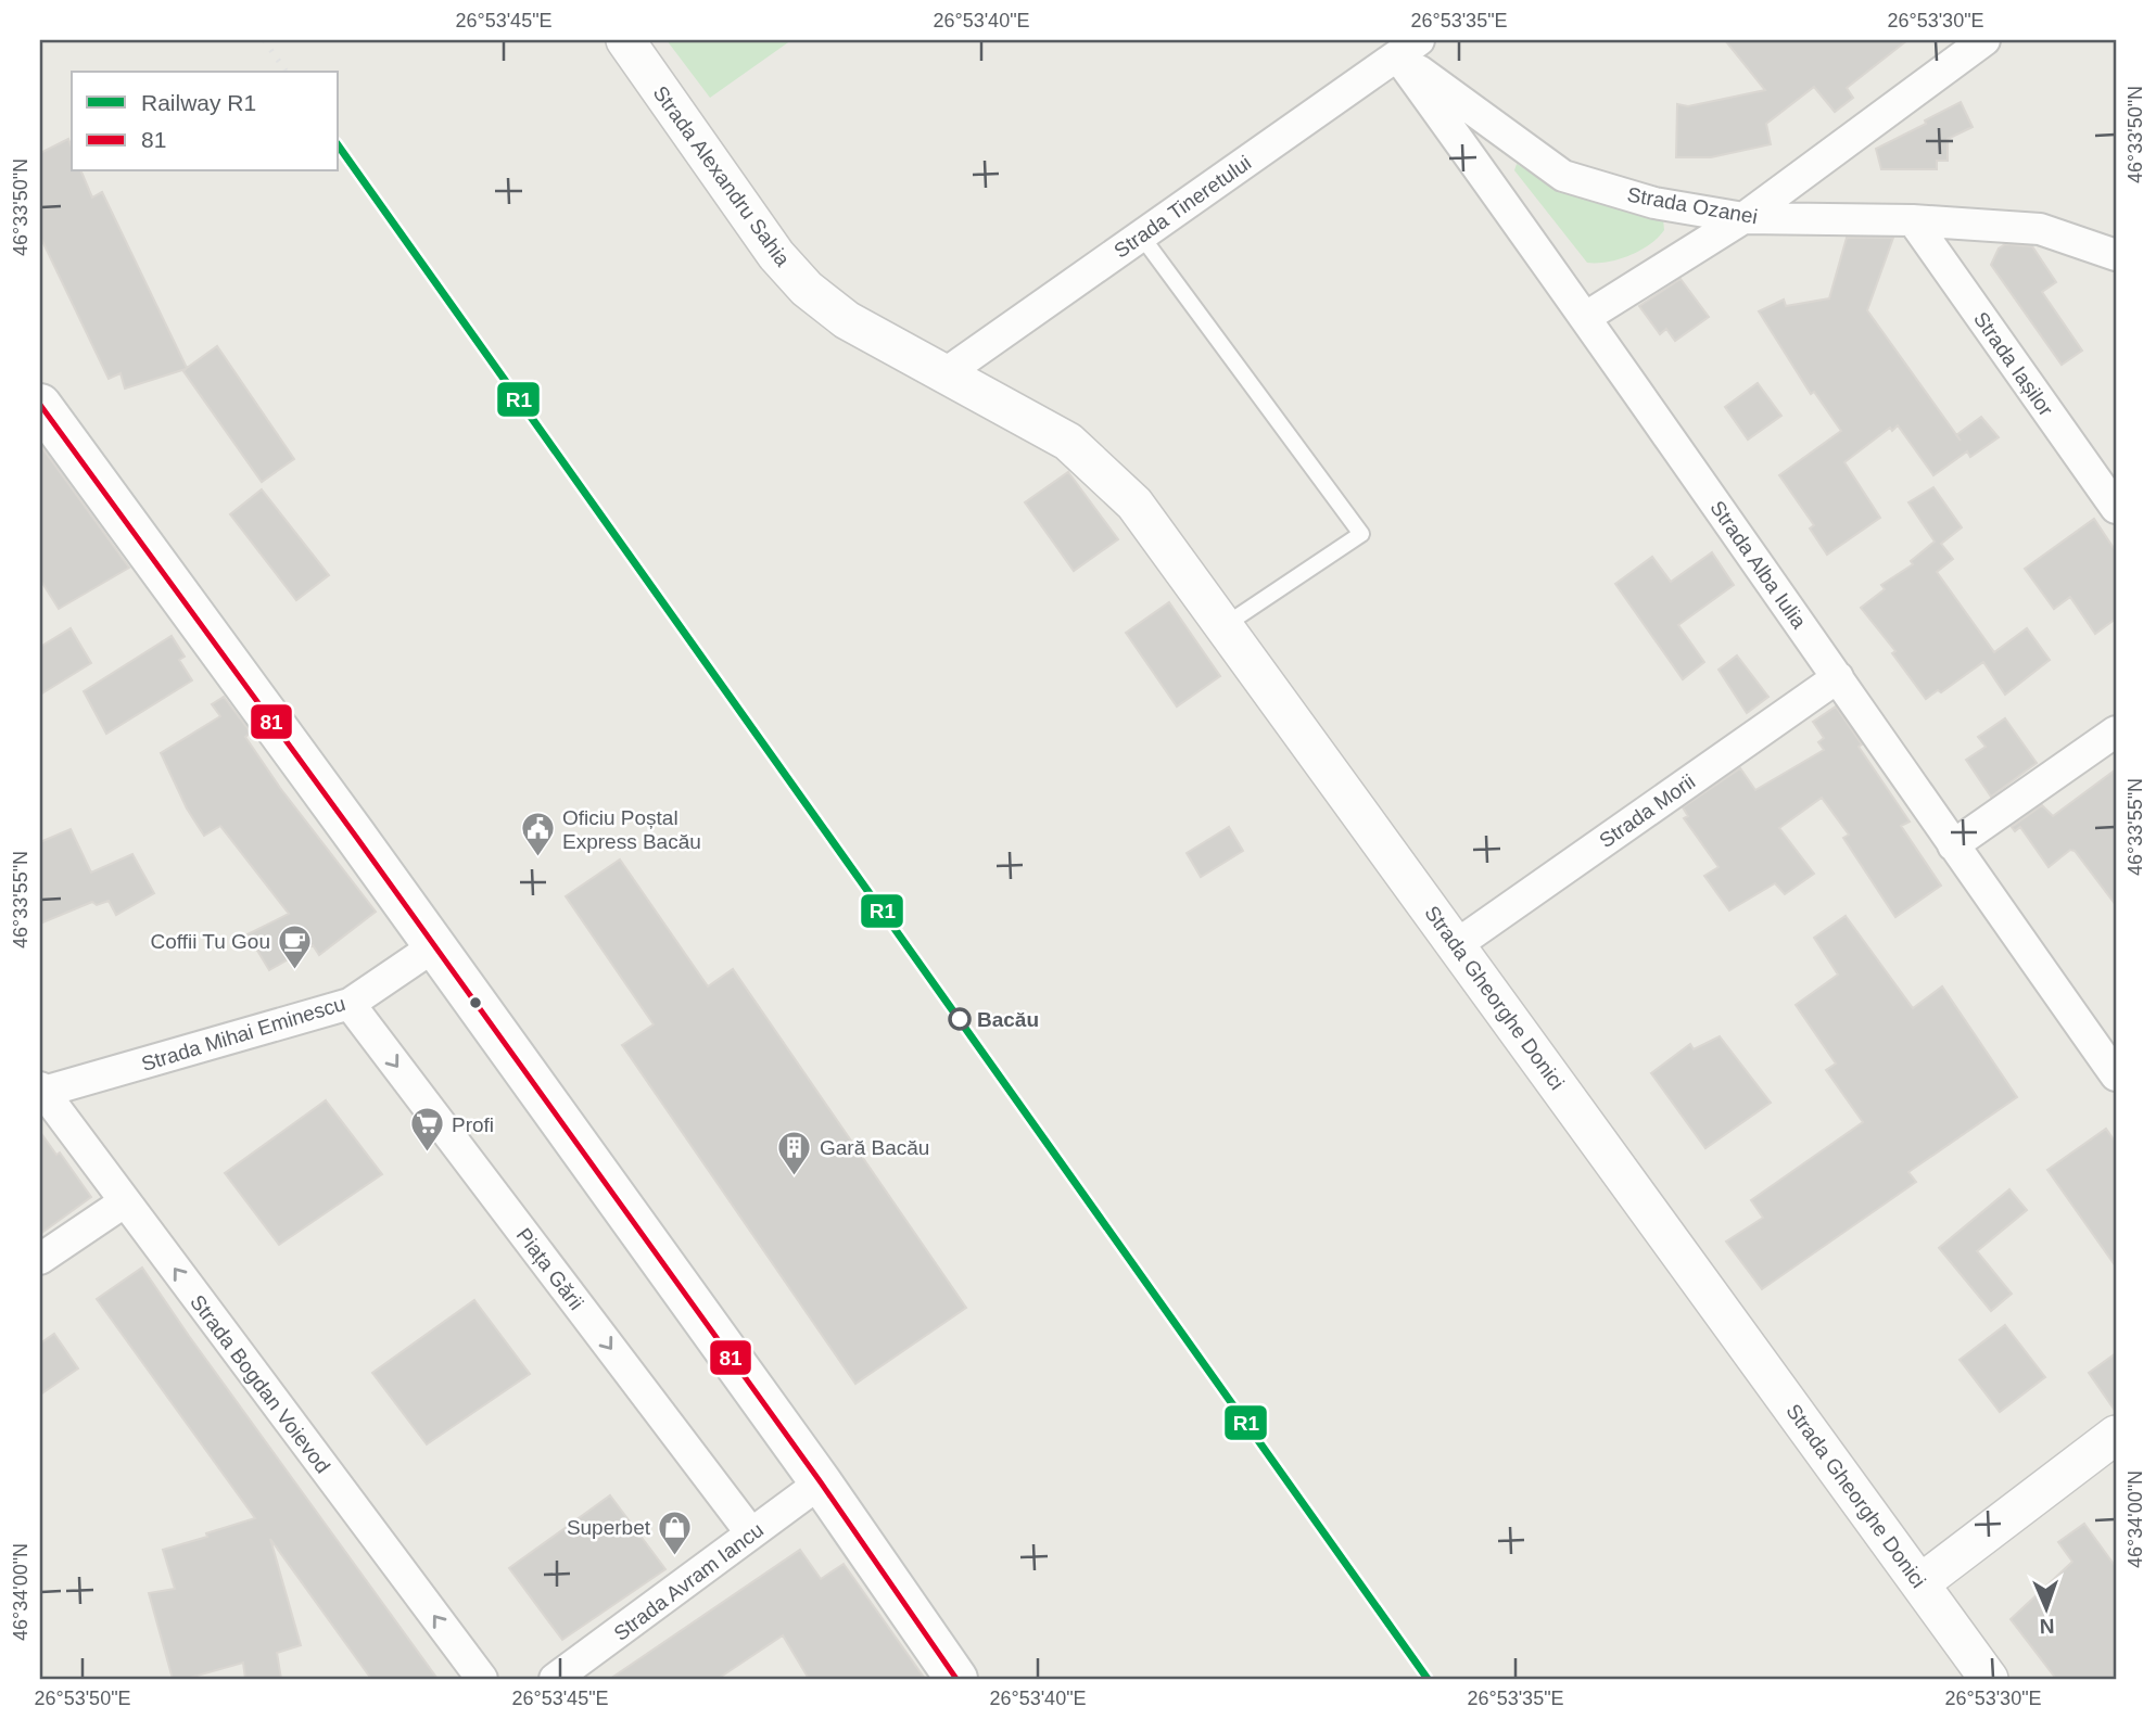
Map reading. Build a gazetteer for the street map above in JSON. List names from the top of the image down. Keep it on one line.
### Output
{"streets":{"street":["Strada Alexandru Sahia","Strada Ozanei","Strada Tineretului","Strada Iașilor","Strada Alba Iulia","Strada Morii","Strada Gheorghe Donici","Strada Mihai Eminescu","Piața Gării","Strada Bogdan Voievod","Strada Avram Iancu"]},"crossings":[["Strada Alexandru Sahia","Strada Tineretului"],["Strada Alexandru Sahia","Strada Gheorghe Donici"],["Strada Ozanei","Strada Tineretului"],["Strada Ozanei","Strada Iașilor"],["Strada Ozanei","Strada Alba Iulia"],["Strada Tineretului","Strada Alba Iulia"],["Strada Tineretului","Strada Gheorghe Donici"],["Strada Alba Iulia","Strada Morii"],["Strada Morii","Strada Gheorghe Donici"],["Strada Mihai Eminescu","Piața Gării"],["Strada Mihai Eminescu","Strada Bogdan Voievod"],["Piața Gării","Strada Avram Iancu"]],"one_way":["Piața Gării","Strada Bogdan Voievod"],"places":{"public building":["Oficiu Poștal Express Bacău"],"cafe":["Coffii Tu Gou"],"other":["Bacău"],"supermarket":["Profi"],"building":["Gară Bacău"],"shop":["Superbet"]},"lines":["rail line R1","transit line 81"],"legend":["Railway R1","81"],"north":"bottom","coordinates":["26°53'45\"E","26°53'40\"E","26°53'35\"E","26°53'30\"E","46°33'50\"N","46°33'55\"N","46°34'00\"N","26°53'50\"E"]}
